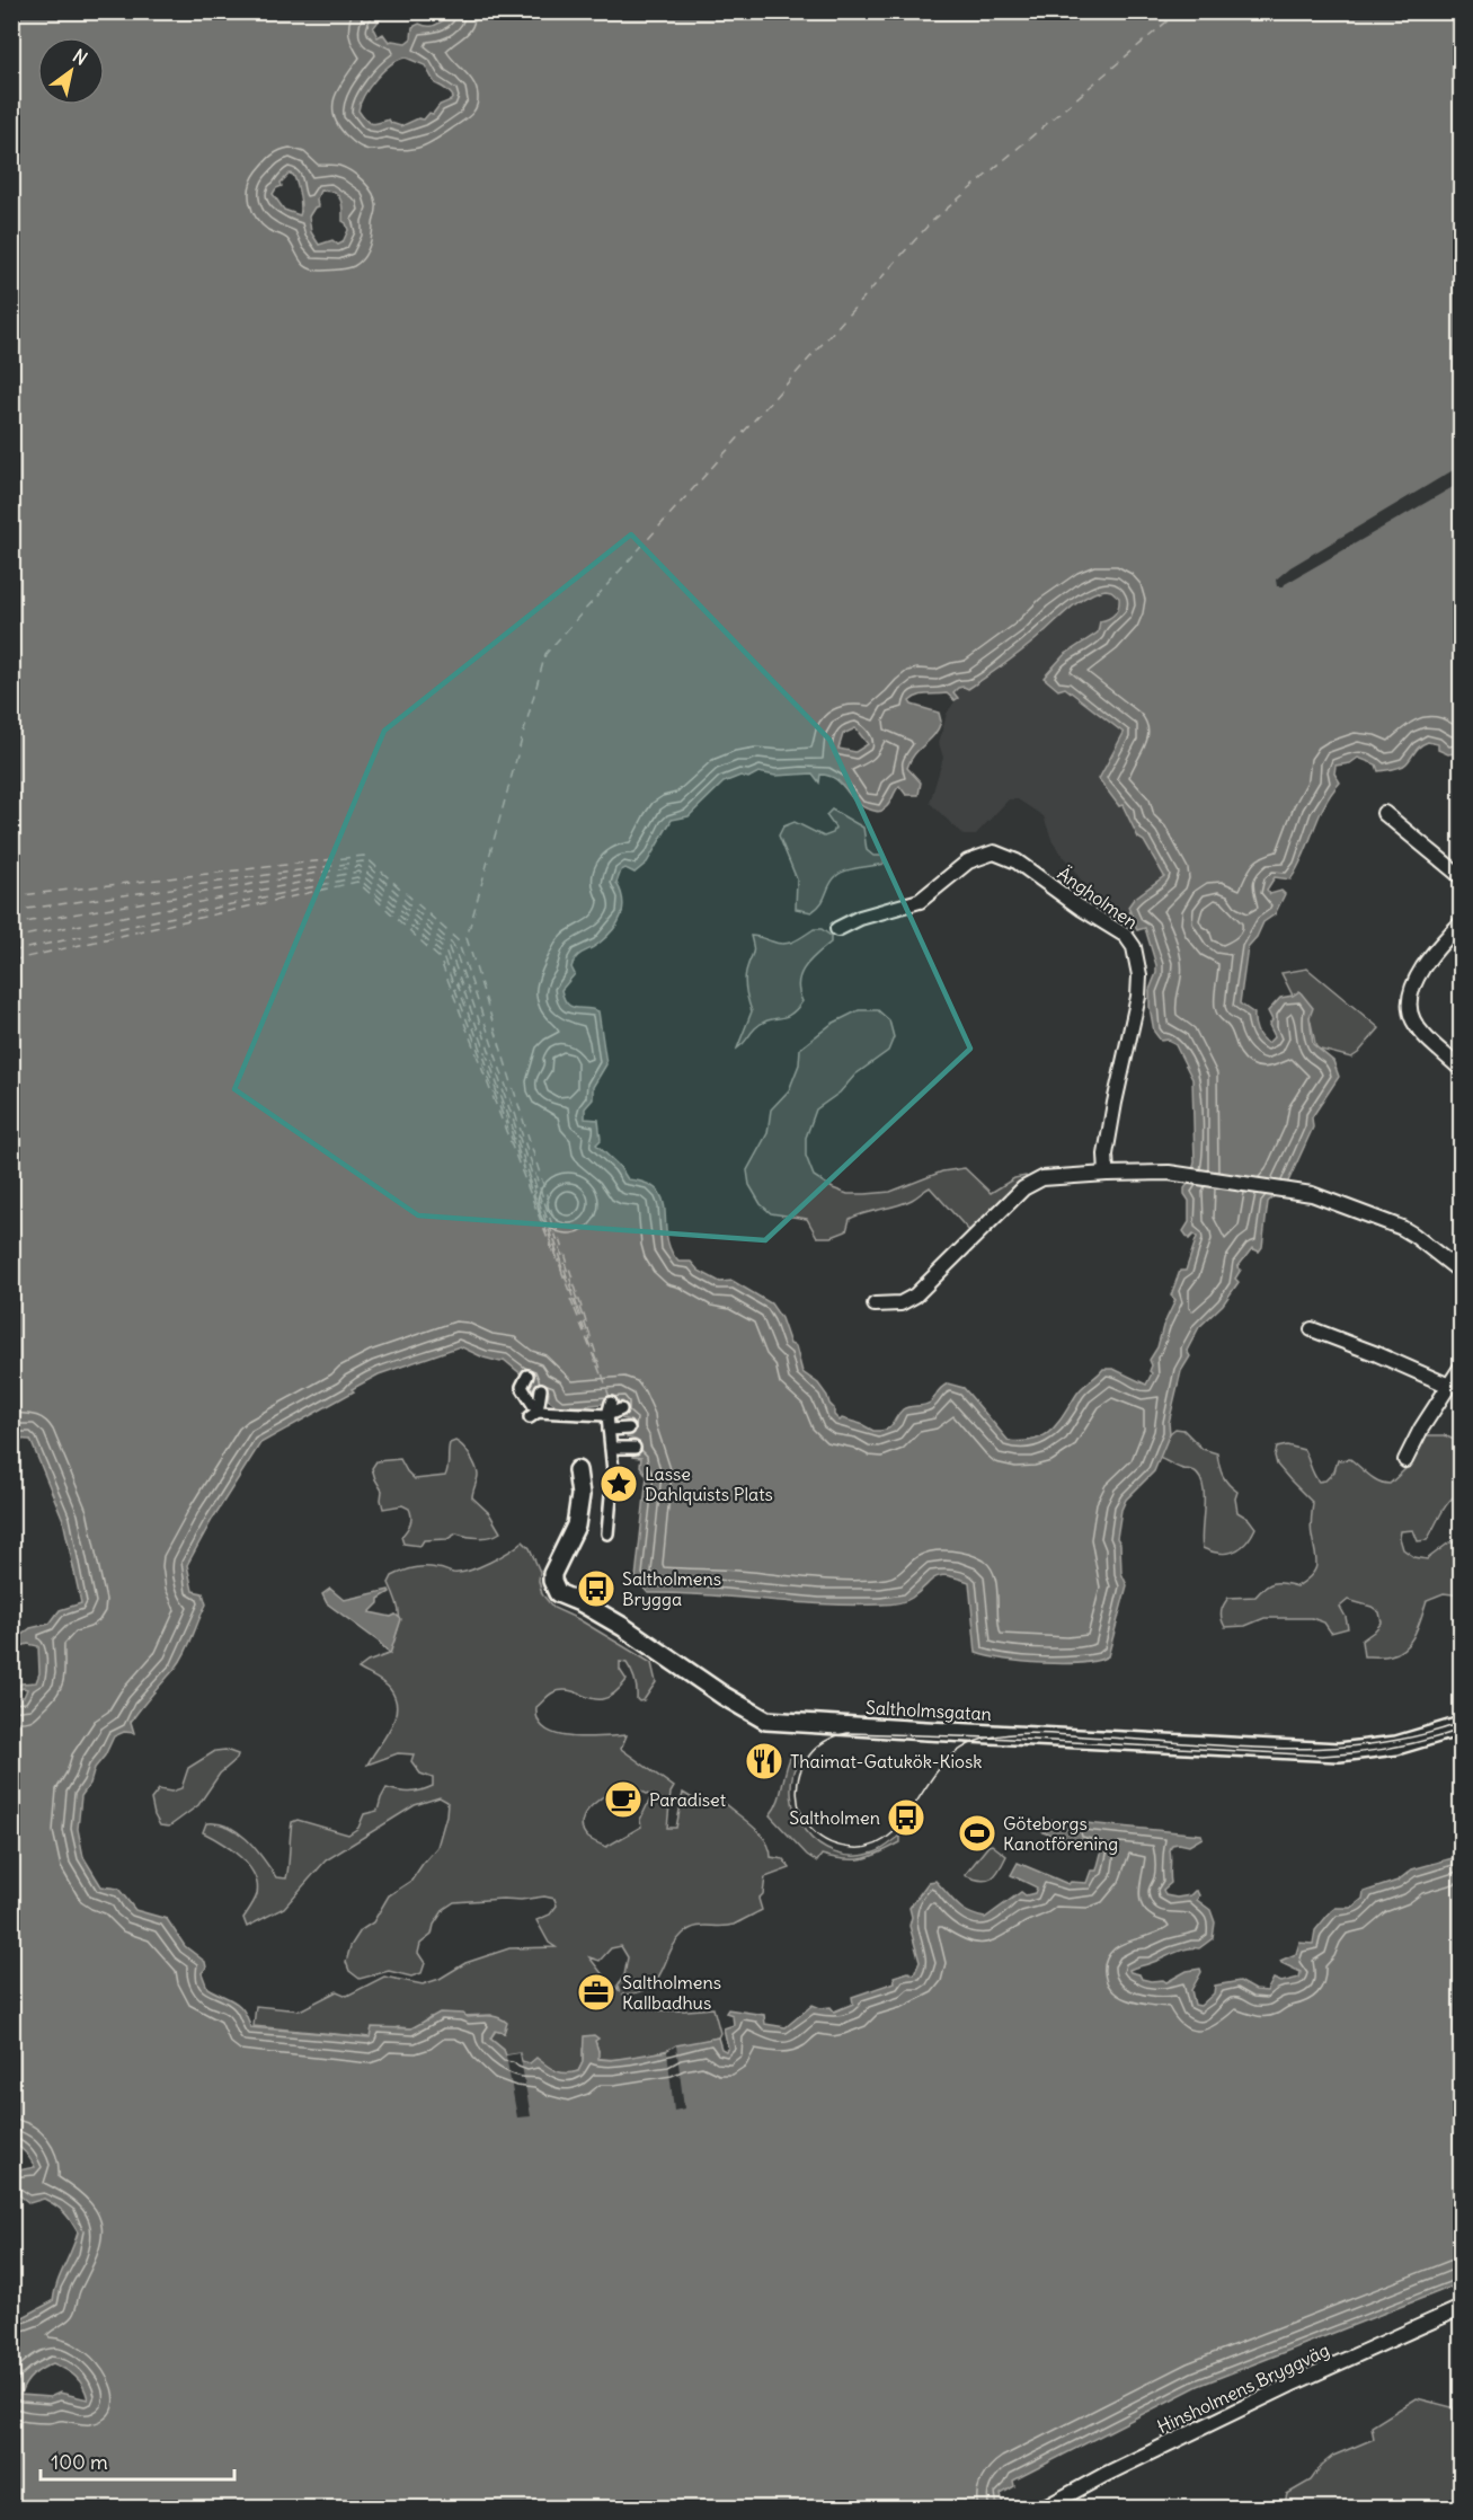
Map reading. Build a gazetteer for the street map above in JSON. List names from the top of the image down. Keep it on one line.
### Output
{"streets":{"street":["Ängholmen","Saltholmsgatan","Hinsholmens Bryggväg"]},"places":{"place":["Lasse Dahlquists Plats"],"bus stop":["Saltholmens Brygga","Saltholmen"],"restaurant":["Thaimat-Gatukök-Kiosk"],"cafe":["Paradiset"],"sports":["Göteborgs Kanotförening"],"office":["Saltholmens Kallbadhus"]},"scale_bar":"100 m","north":"top right"}
